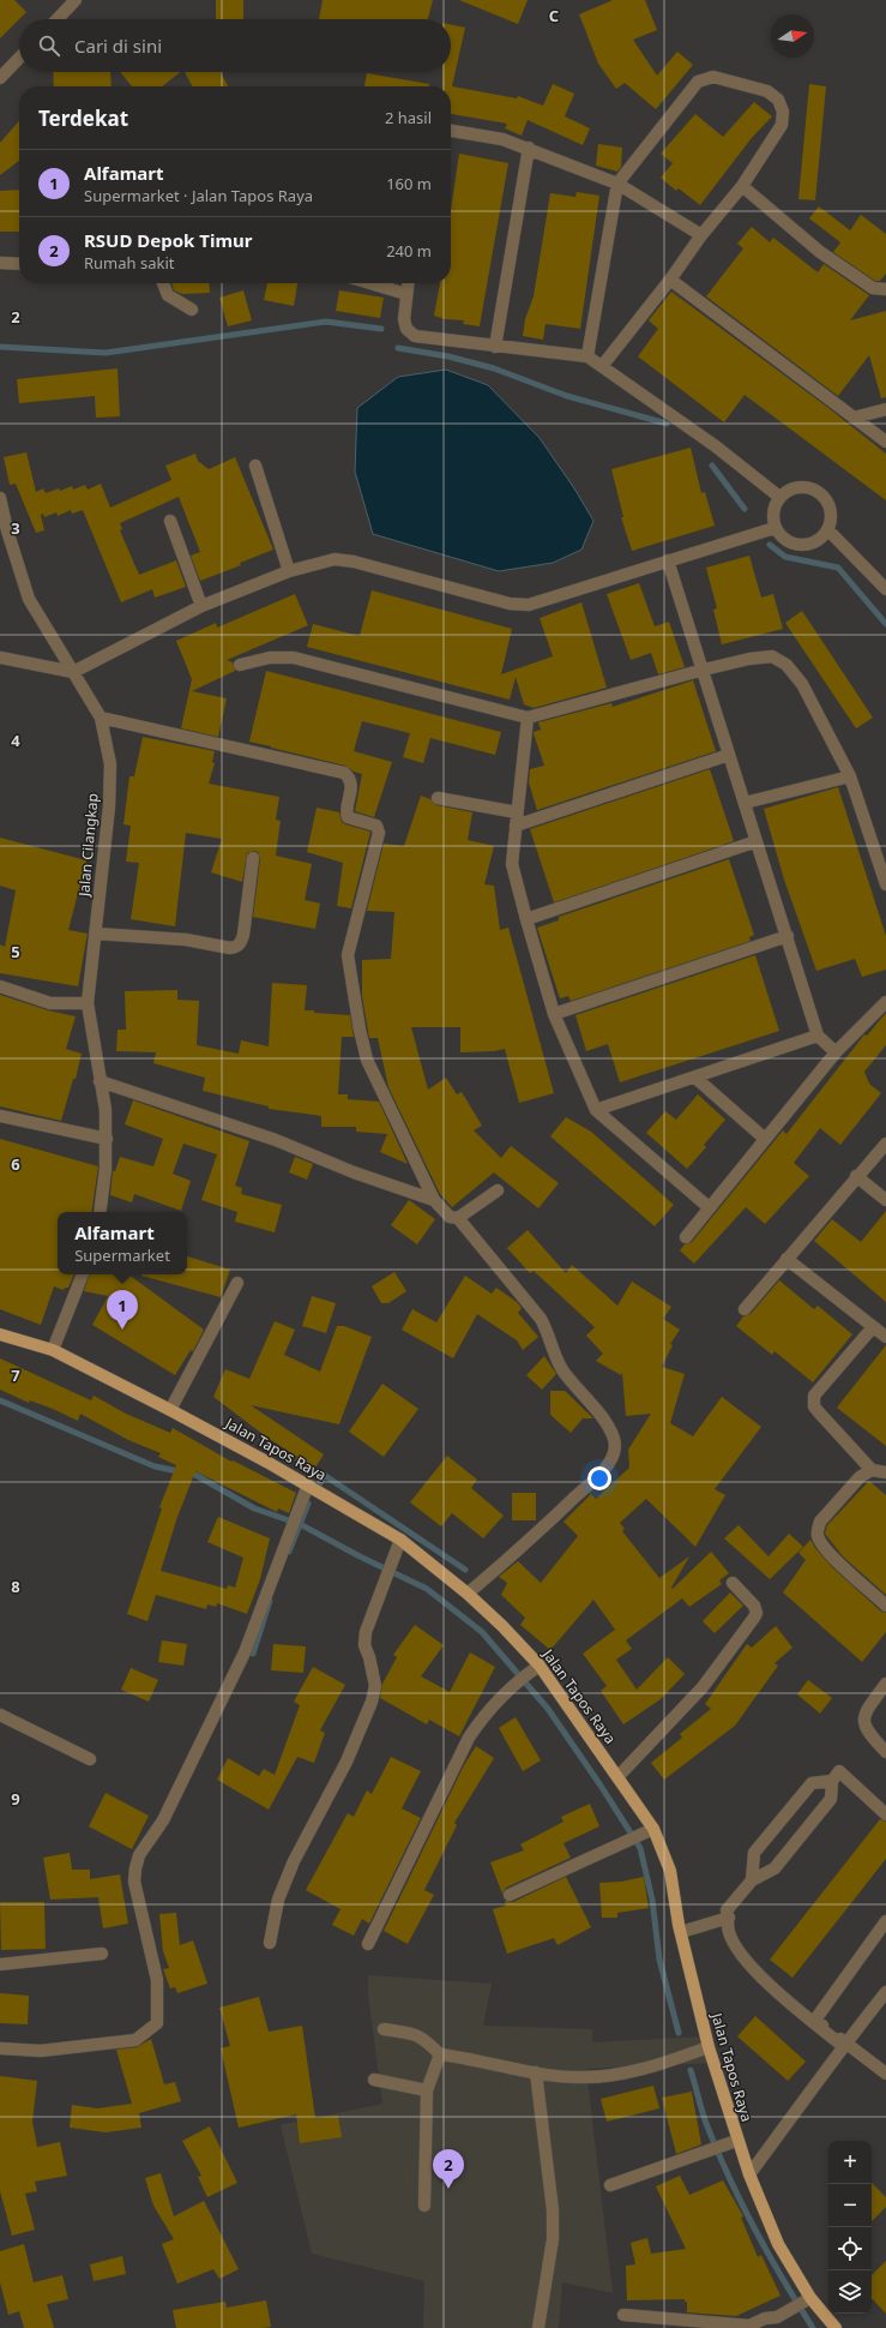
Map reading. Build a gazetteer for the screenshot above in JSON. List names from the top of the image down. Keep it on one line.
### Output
{"streets":{"main road":["Jalan Tapos Raya"],"street":["Jalan Cilangkap"]},"north":"right","page":{"search":"Cari di sini","heading":["Terdekat","2 hasil"],"list":[{"mark":"1","name":"Alfamart","note":"Supermarket · Jalan Tapos Raya","value":"160 m"},{"mark":"2","name":"RSUD Depok Timur","note":"Rumah sakit","value":"240 m"}],"popup":["Alfamart","Supermarket"],"pins":["1","2"],"map_buttons":["+","−"]},"grid":{"columns":["C"],"rows":["2","3","4","5","6","7","8","9"]}}
